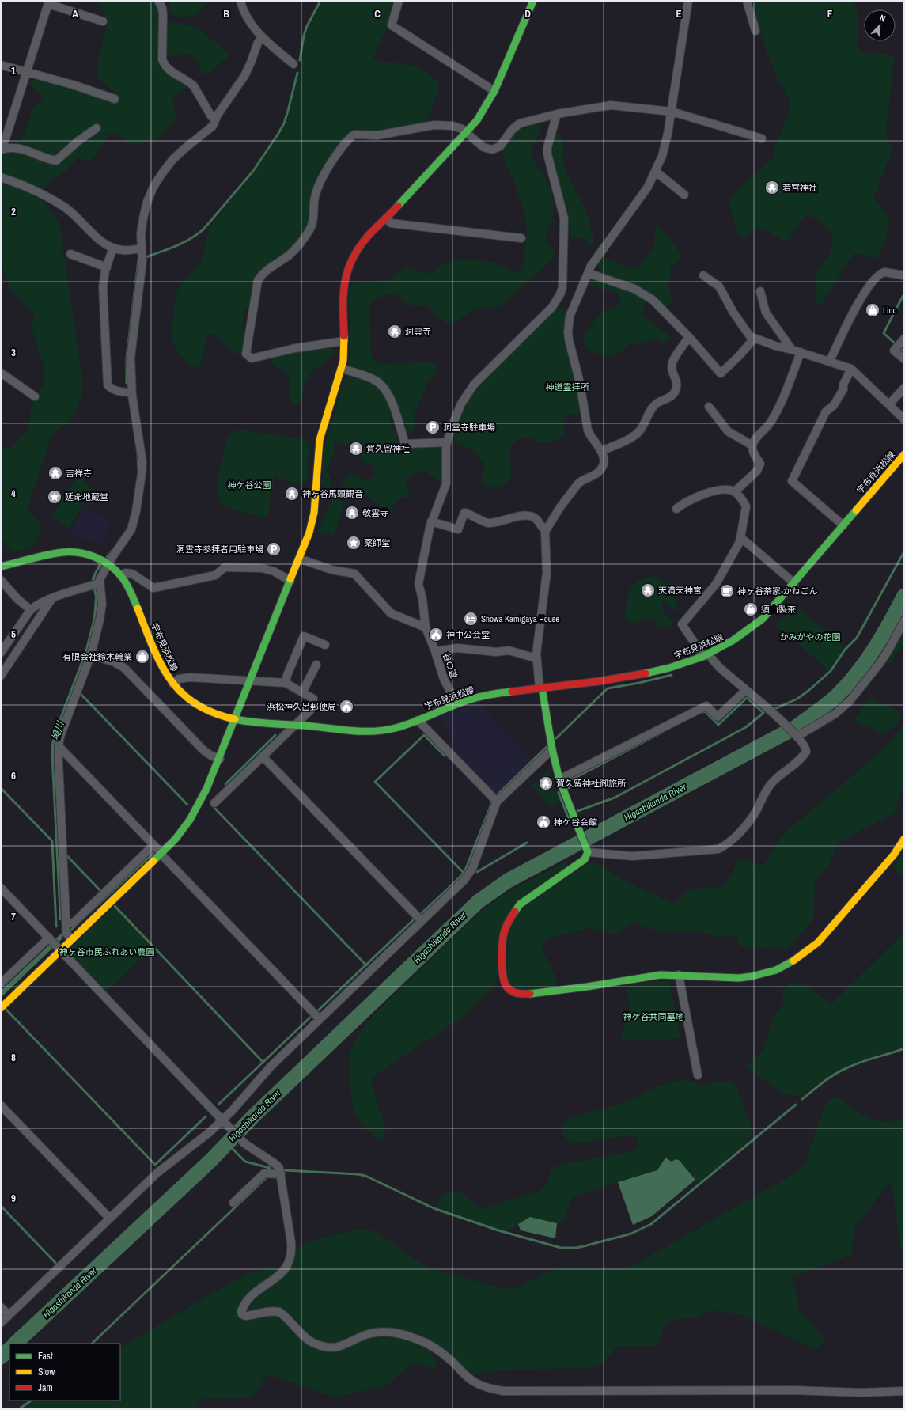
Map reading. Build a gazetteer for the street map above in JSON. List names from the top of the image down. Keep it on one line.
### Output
{"streets":{"street":["宇布見浜松線","谷の道"]},"crossings":[["宇布見浜松線","谷の道"]],"water":["境川","Higashikanda River"],"parks":["神道霊拝所","神ケ谷公園","かみがやの花園","神ヶ谷市民ふれあい農園","神ケ谷共同墓地"],"places":{"temple":["若宮神社","洞雲寺","賀久留神社","吉祥寺","神ヶ谷馬頭観音","敬雲寺","天満天神宮","賀久留神社御旅所"],"shop":["Lino","須山製茶","有限会社鈴木輪業"],"parking":["洞雲寺駐車場","洞雲寺参拝者用駐車場"],"place":["延命地蔵堂","薬師堂"],"cafe":["神ヶ谷茶家 かねごん"],"hotel":["Showa Kamigaya House"],"public building":["神中公会堂","浜松神久呂郵便局","神ケ谷会館"]},"legend":["Fast","Slow","Jam"],"north":"top","grid":{"columns":["A","B","C","D","E","F"],"rows":["1","2","3","4","5","6","7","8","9"]}}
